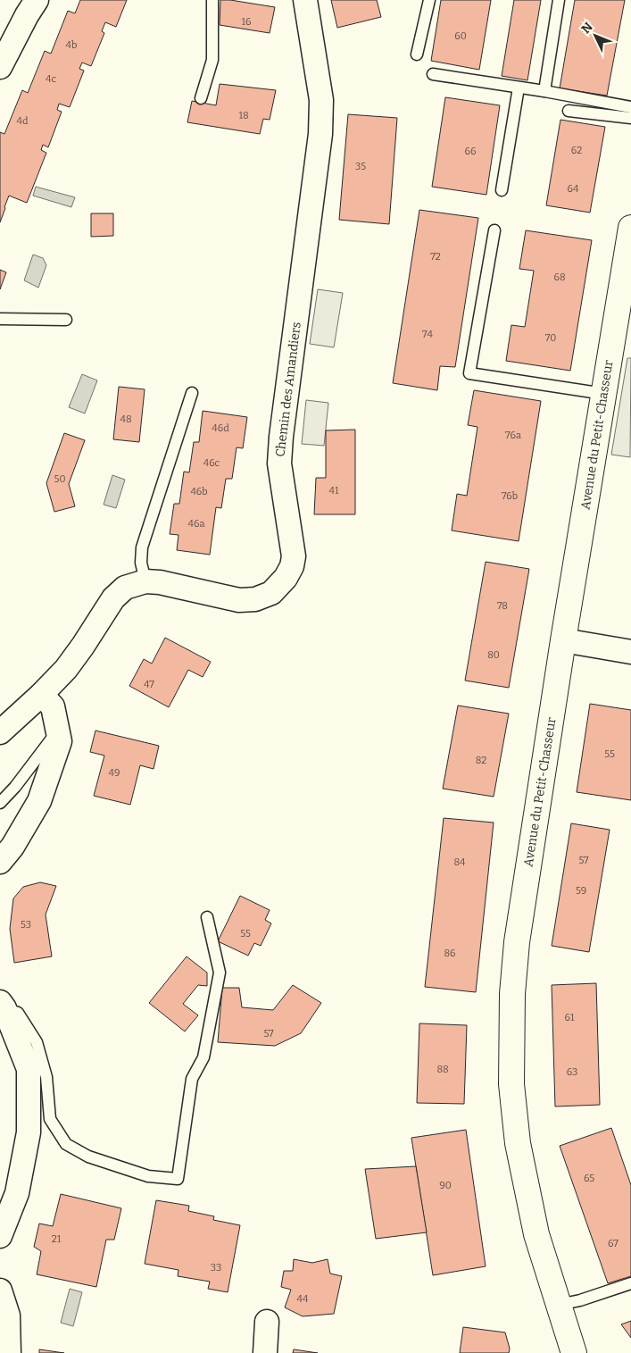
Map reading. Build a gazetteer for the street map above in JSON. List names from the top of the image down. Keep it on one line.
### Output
{"streets":{"street":["Chemin des Amandiers","Avenue du Petit-Chasseur"]},"house_numbers":["16","60","4b","4c","18","4d","62","66","35","64","72","68","74","70","48","46d","76a","46c","50","41","46b","76b","46a","78","80","47","55","82","49","57","84","59","53","55","86","61","57","88","63","65","90","21","67","33","44"],"north":"top left"}
